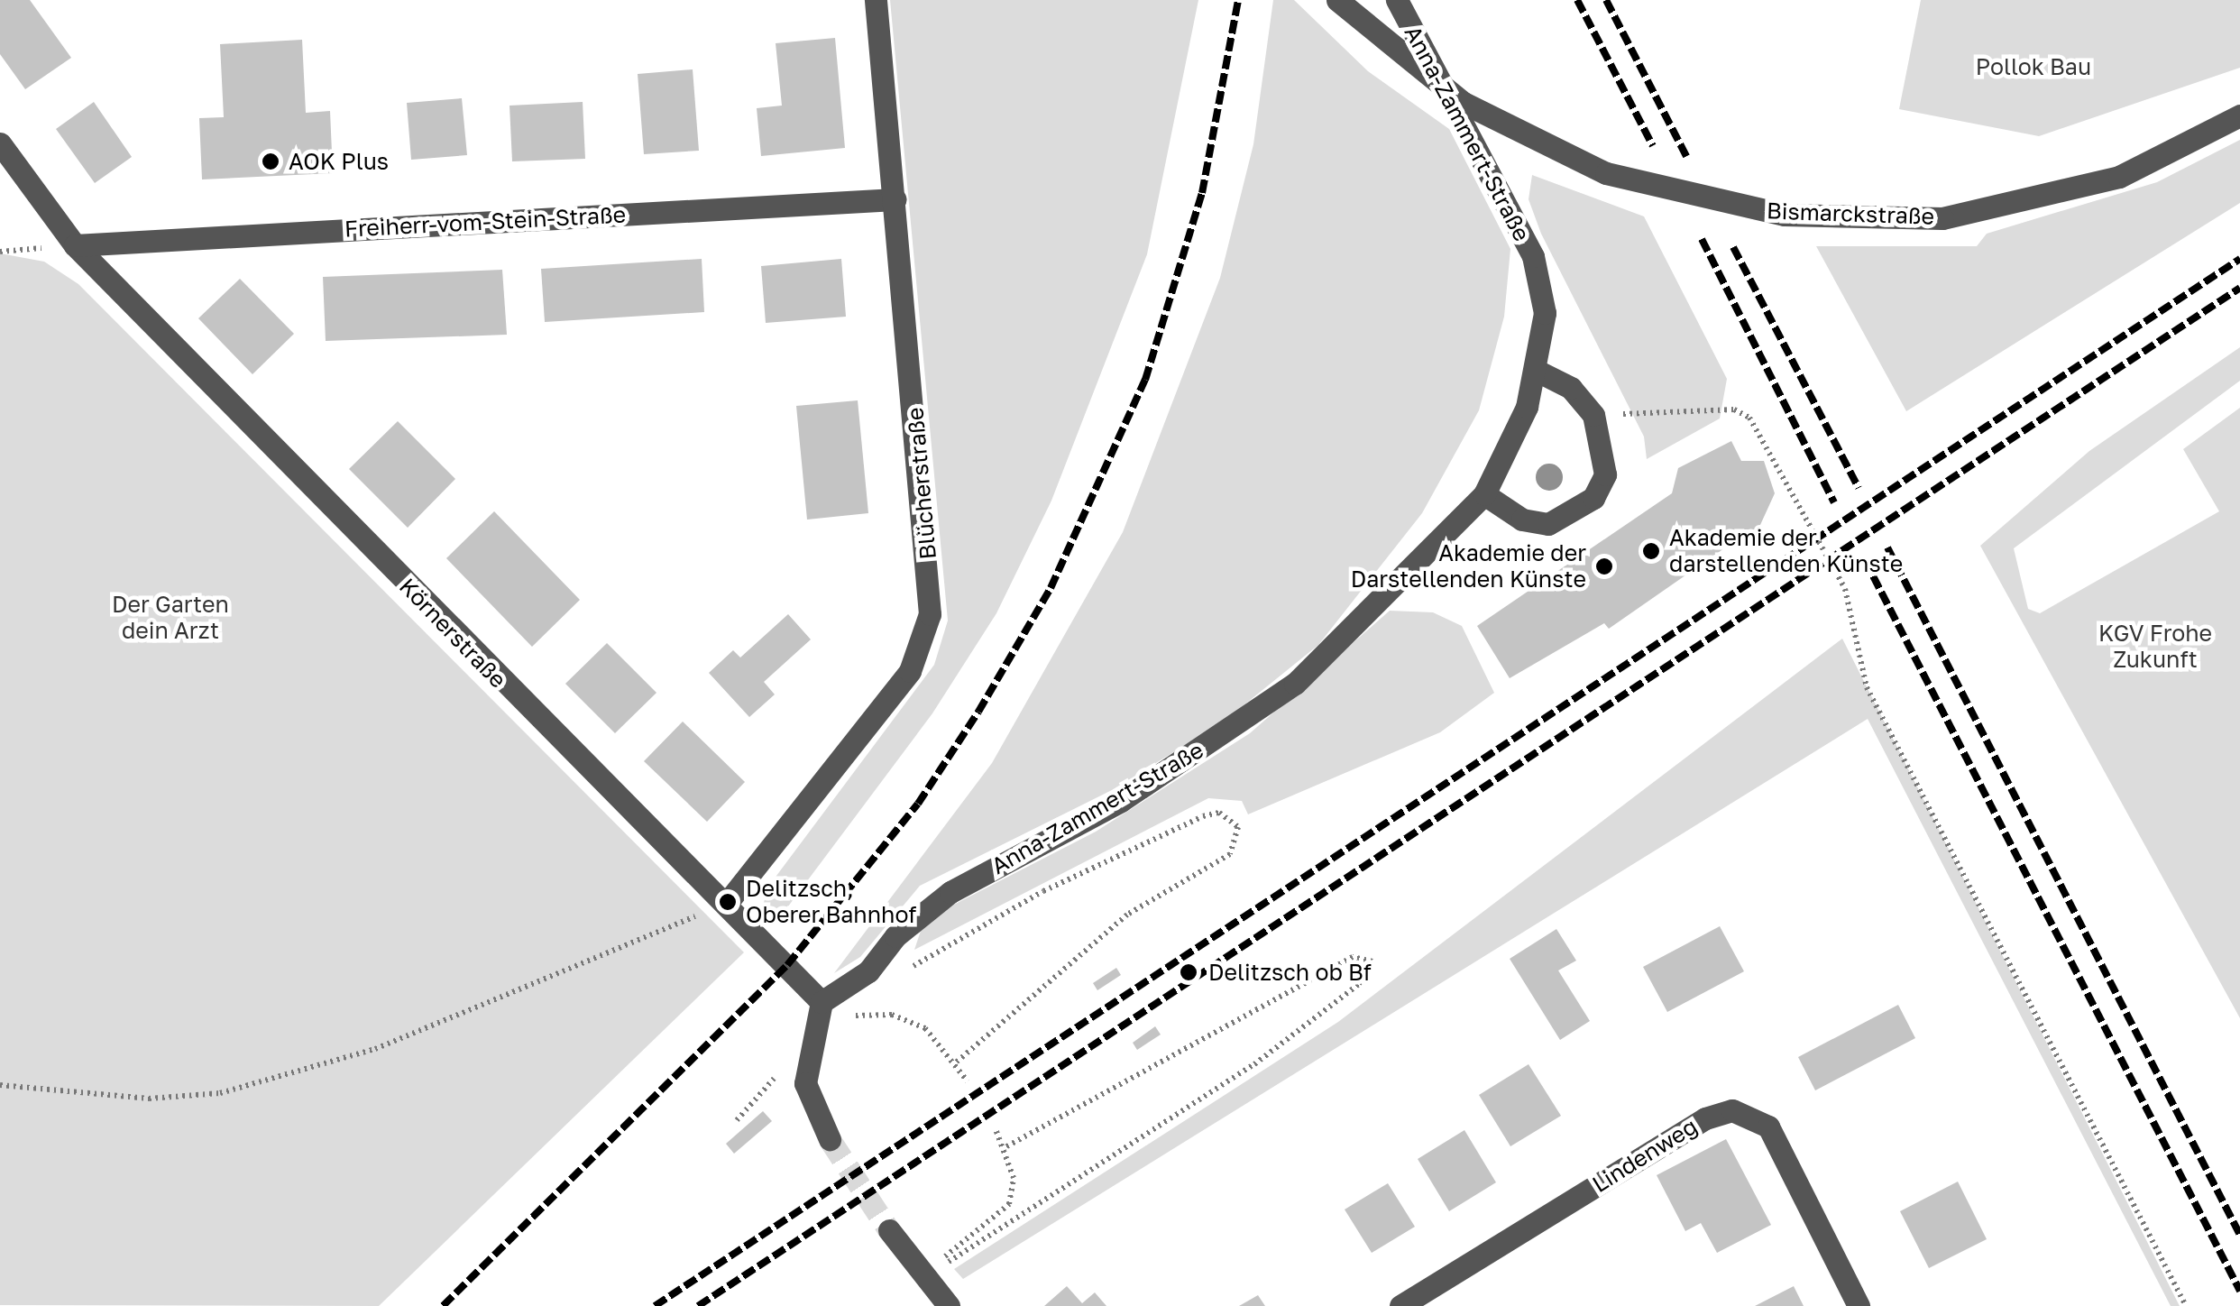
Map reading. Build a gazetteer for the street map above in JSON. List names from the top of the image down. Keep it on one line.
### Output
{"streets":{"street":["Anna-Zammert-Straße","Bismarckstraße","Freiherr-vom-Stein-Straße","Blücherstraße","Körnerstraße","Lindenweg"]},"crossings":[["Anna-Zammert-Straße","Körnerstraße"],["Freiherr-vom-Stein-Straße","Blücherstraße"],["Freiherr-vom-Stein-Straße","Körnerstraße"],["Blücherstraße","Körnerstraße"]],"parks":["Pollok Bau","Der Garten dein Arzt","KGV Frohe Zukunft"],"places":["AOK Plus","Akademie der darstellenden Künste","Akademie der Darstellenden Künste","Delitzsch, Oberer Bahnhof","Delitzsch ob Bf"]}
